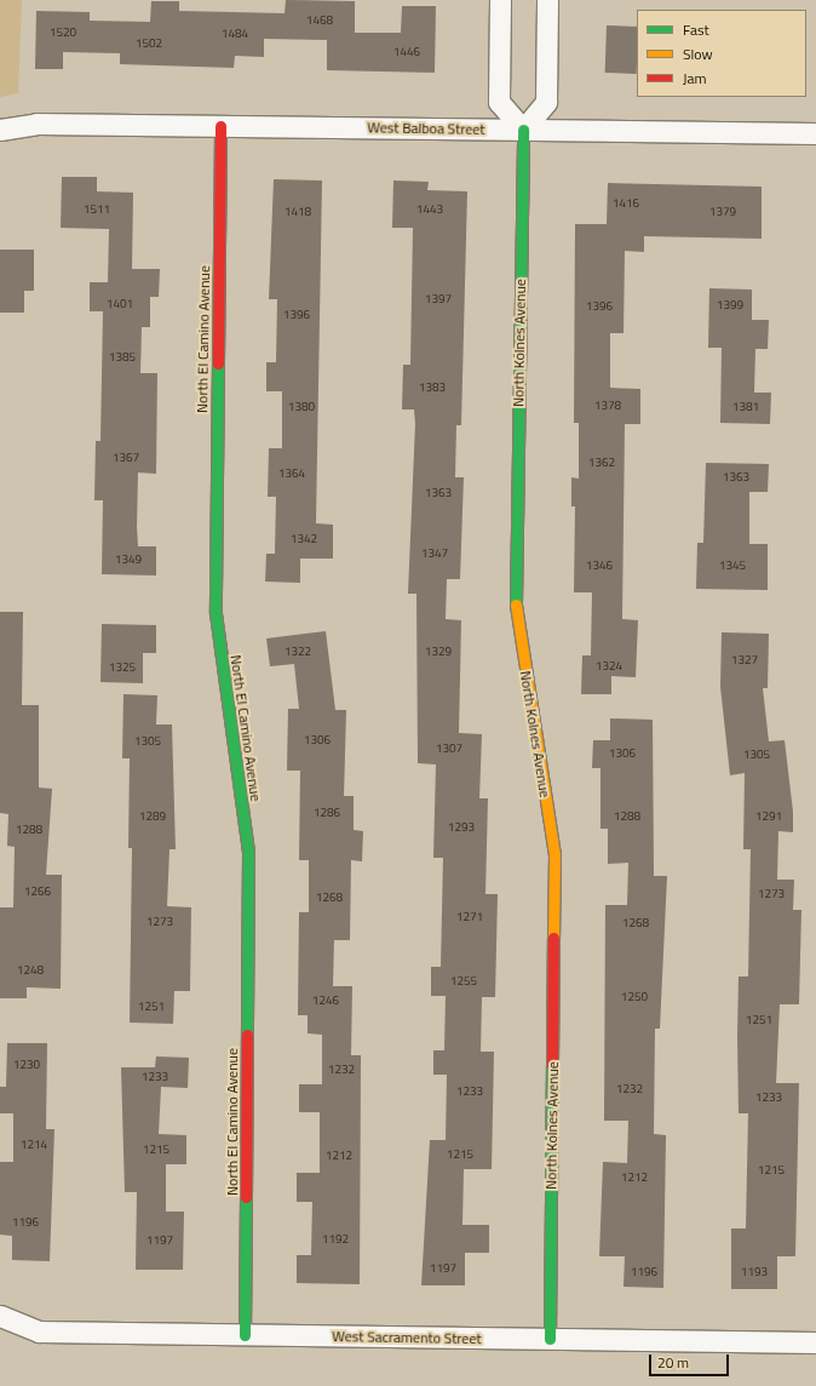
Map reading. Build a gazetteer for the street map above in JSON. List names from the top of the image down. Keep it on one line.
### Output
{"streets":{"street":["West Balboa Street","North El Camino Avenue","North Kolnes Avenue","West Sacramento Street"]},"crossings":[["West Balboa Street","North El Camino Avenue"],["West Balboa Street","North Kolnes Avenue"],["North El Camino Avenue","West Sacramento Street"],["North Kolnes Avenue","West Sacramento Street"]],"house_numbers":["1468","1520","1484","1502","1446","1416","1511","1443","1418","1379","1397","1401","1399","1396","1396","1385","1383","1378","1380","1381","1367","1362","1364","1363","1363","1342","1347","1349","1346","1345","1322","1329","1327","1324","1325","1306","1305","1307","1306","1305","1286","1289","1288","1291","1293","1288","1266","1273","1268","1271","1273","1268","1248","1255","1250","1246","1251","1251","1230","1232","1233","1232","1233","1233","1214","1215","1215","1212","1215","1212","1196","1192","1197","1197","1196","1193"],"legend":["Fast","Slow","Jam"],"scale_bar":"20 m"}
